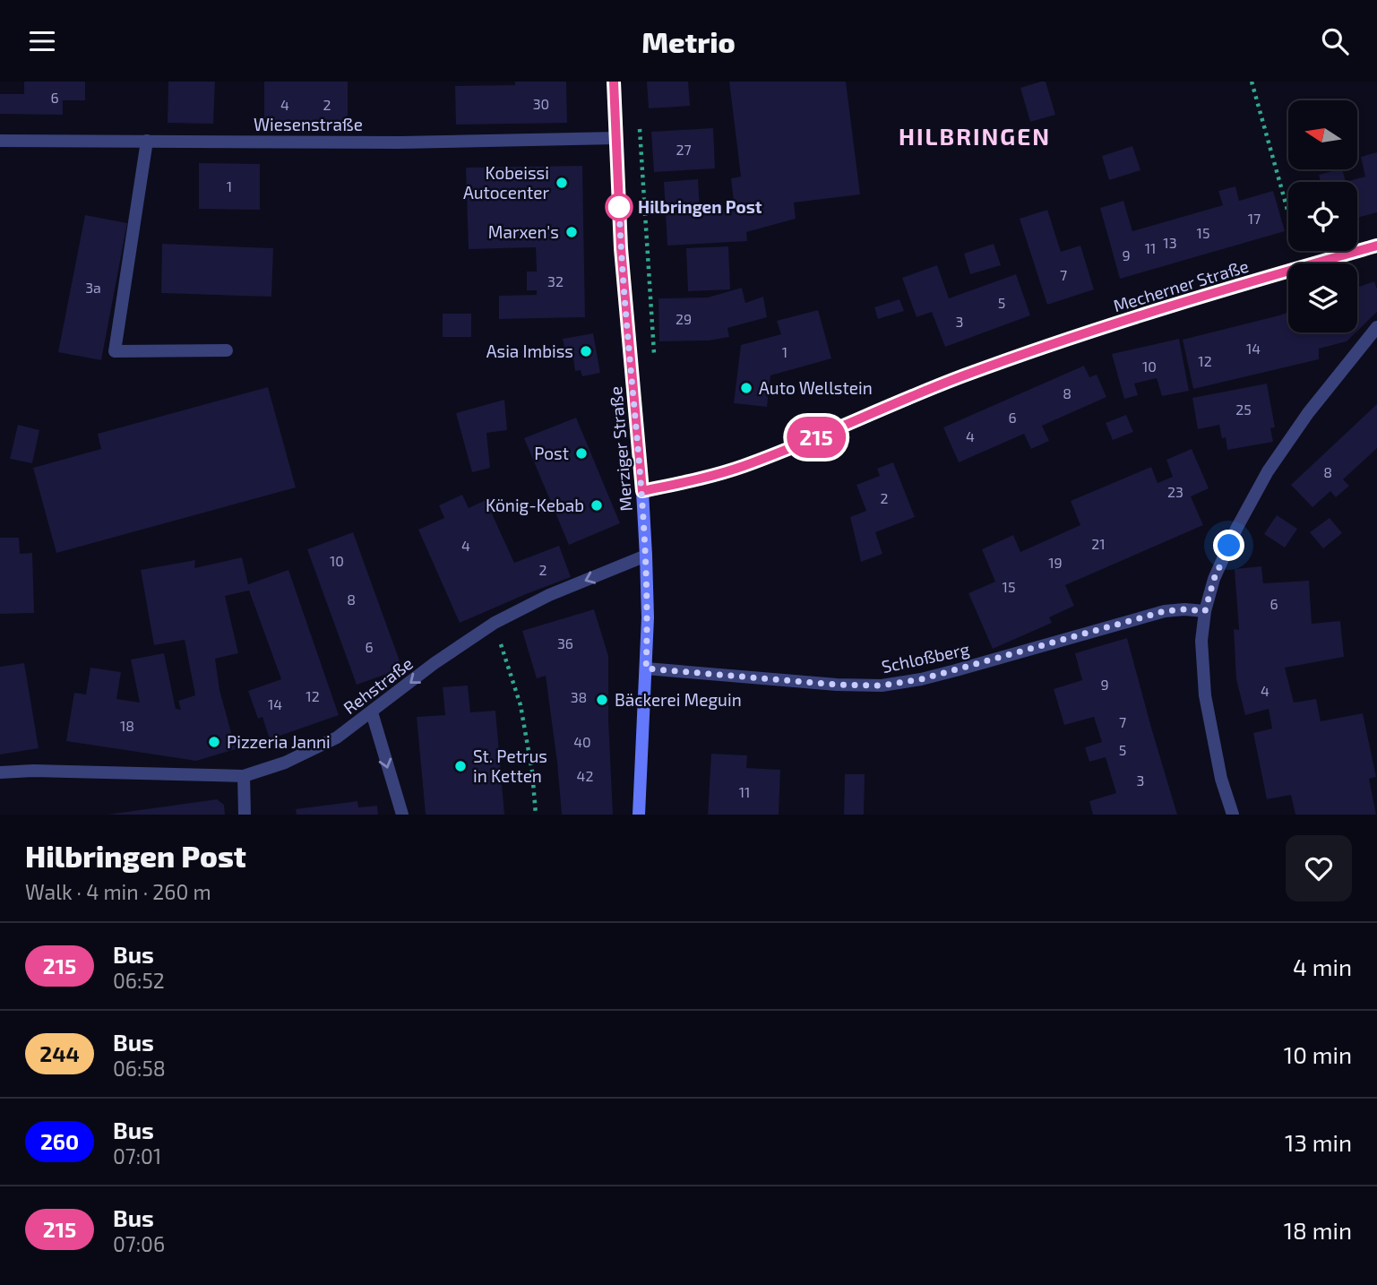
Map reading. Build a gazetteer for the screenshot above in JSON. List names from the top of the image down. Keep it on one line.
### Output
{"streets":{"main road":["Mecherner Straße","Merziger Straße"],"street":["Wiesenstraße","Schloßberg","Rehstraße"]},"crossings":[["Wiesenstraße","Merziger Straße"],["Mecherner Straße","Merziger Straße"],["Merziger Straße","Schloßberg"],["Merziger Straße","Rehstraße"]],"one_way":["Rehstraße"],"districts":["HILBRINGEN"],"places":["Kobeissi Autocenter","Hilbringen Post","Marxen's","Asia Imbiss","Auto Wellstein","Post","König-Kebab","Bäckerei Meguin","Pizzeria Janni","St. Petrus in Ketten"],"lines":["bus line 215"],"house_numbers":["6","30","4","2","27","1","17","15","13","11","9","7","32","3a","5","29","3","14","1","12","10","8","25","6","4","8","23","2","21","4","10","19","2","15","8","6","36","6","9","4","12","38","14","7","18","40","5","42","3","11"],"north":"left","page":{"header":"Metrio","on_map":"215","heading":["Hilbringen Post","Walk · 4 min · 260 m"],"list":[{"mark":"215","name":"Bus","note":"06:52","value":"4 min"},{"mark":"244","name":"Bus","note":"06:58","value":"10 min"},{"mark":"260","name":"Bus","note":"07:01","value":"13 min"},{"mark":"215","name":"Bus","note":"07:06","value":"18 min"}]}}
